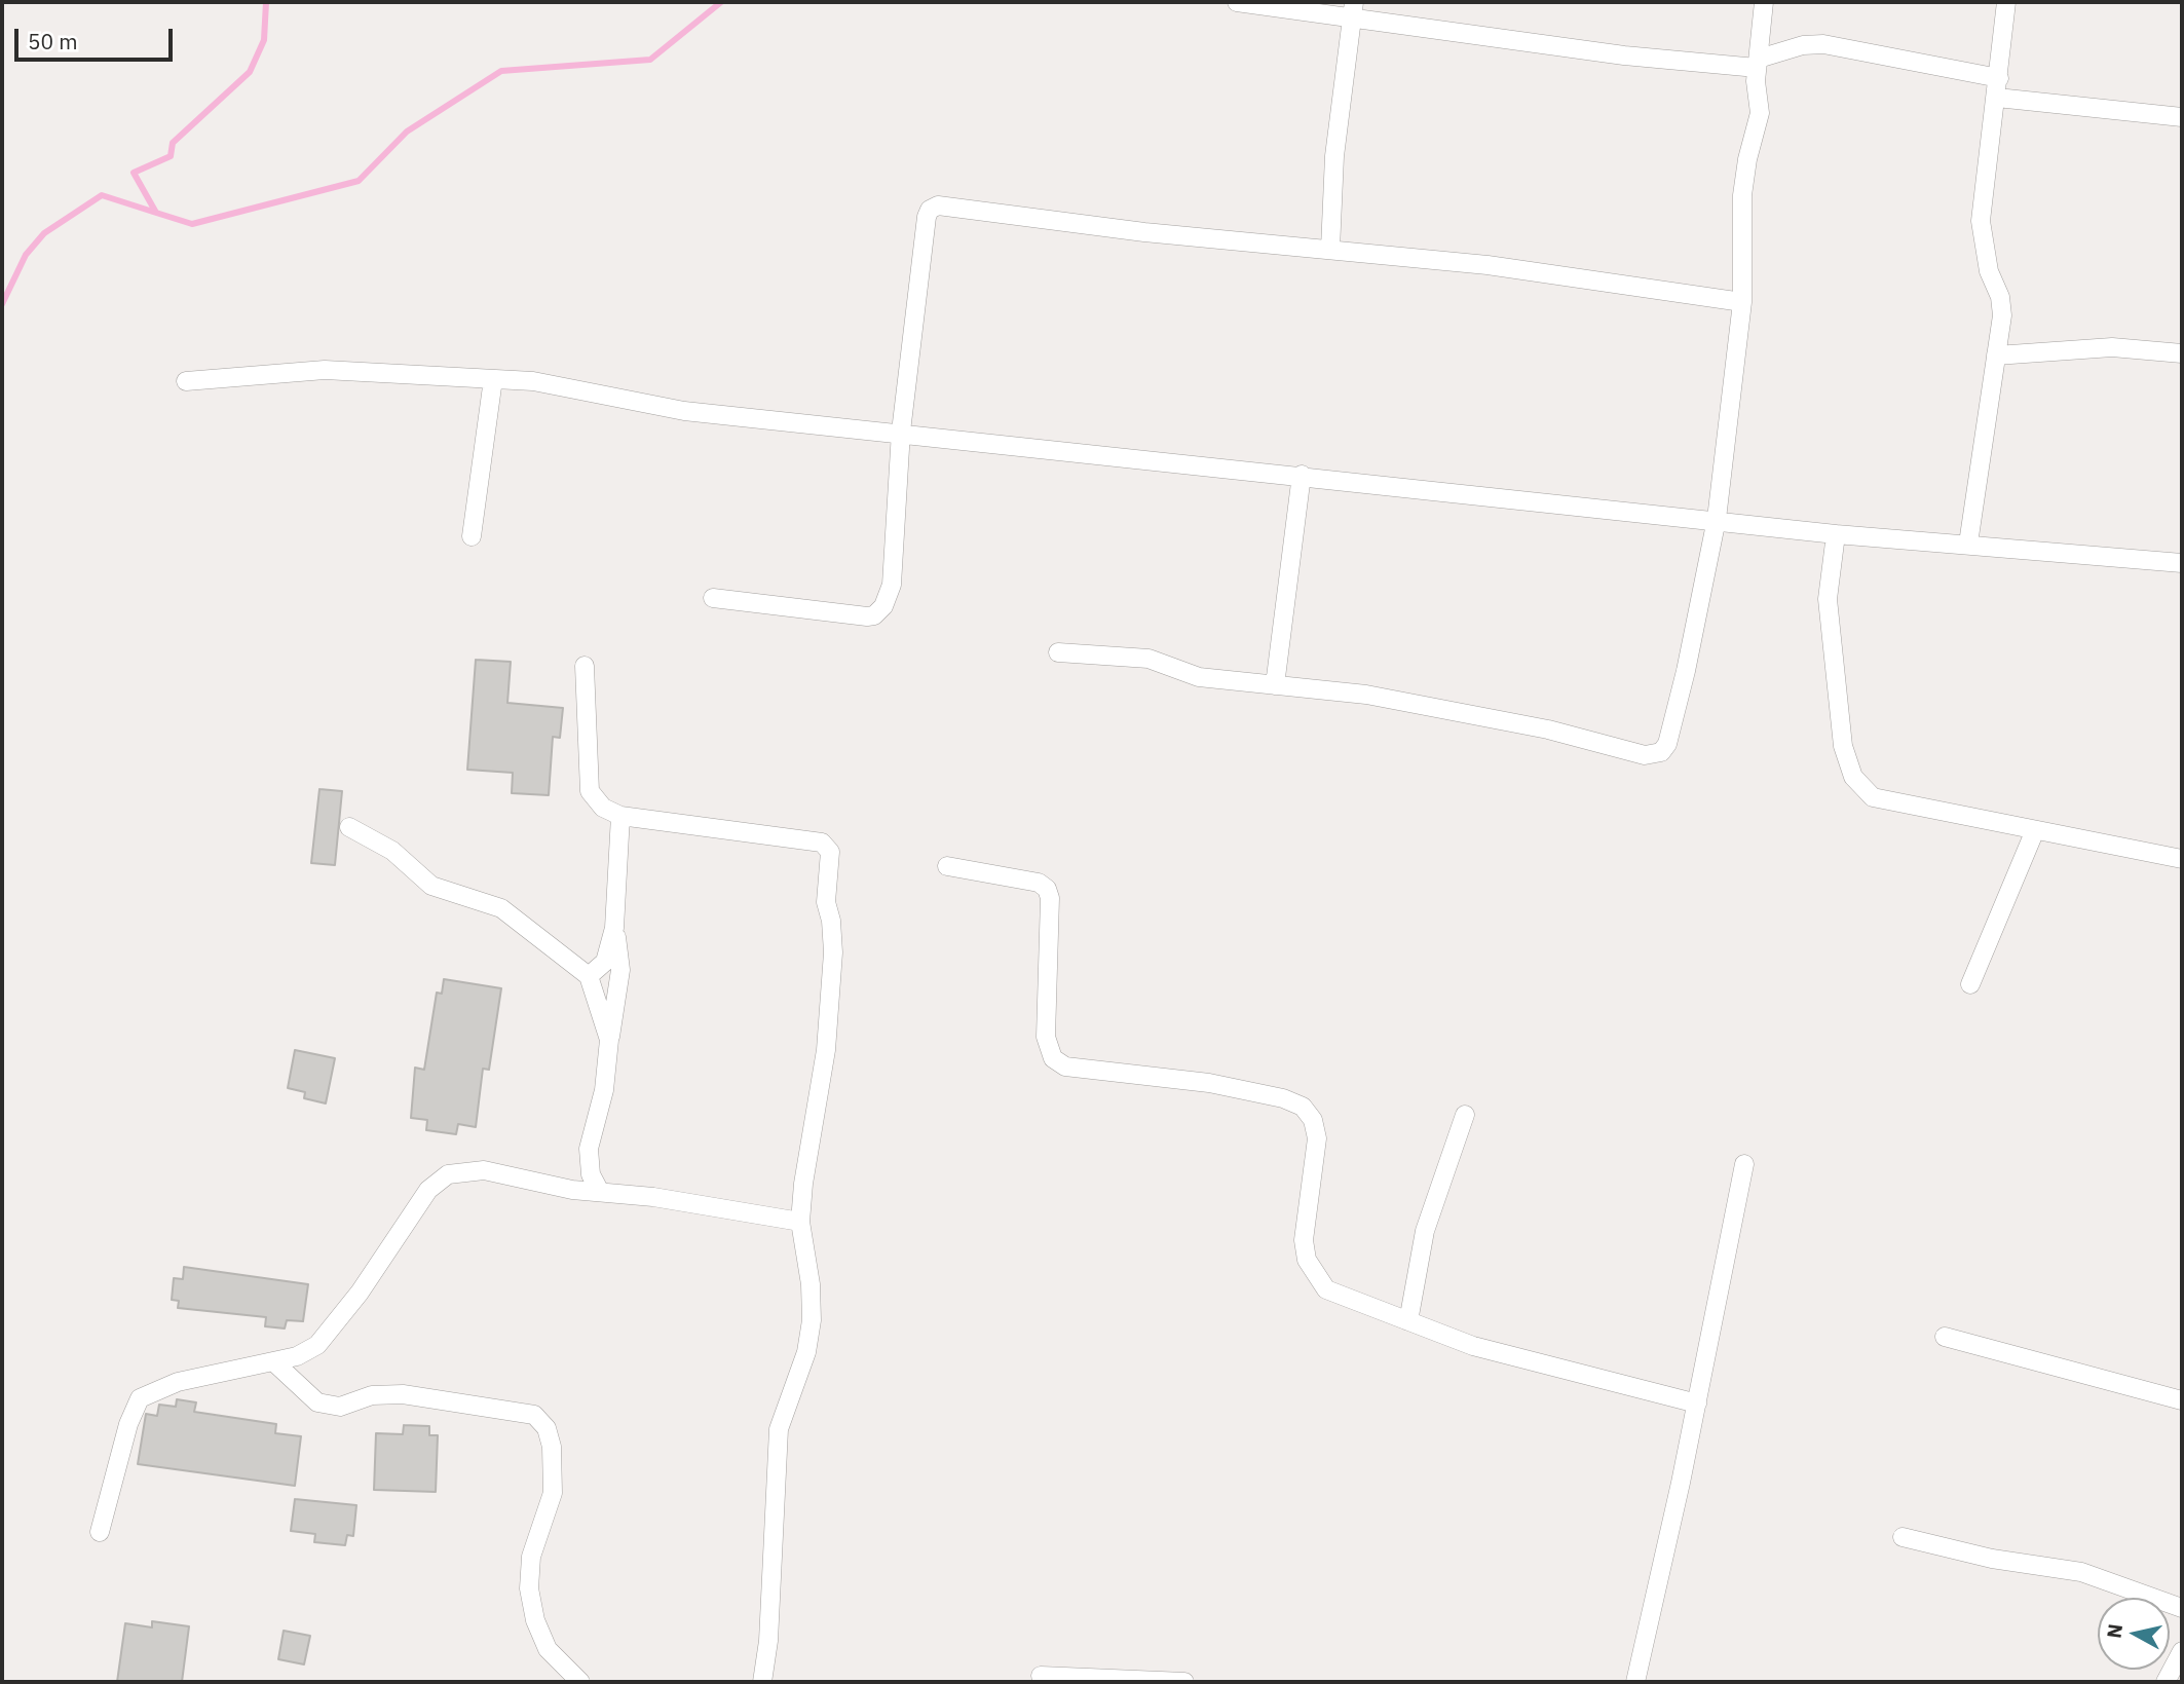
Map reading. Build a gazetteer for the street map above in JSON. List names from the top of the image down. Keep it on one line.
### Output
{"scale_bar":"50 m","north":"left"}
